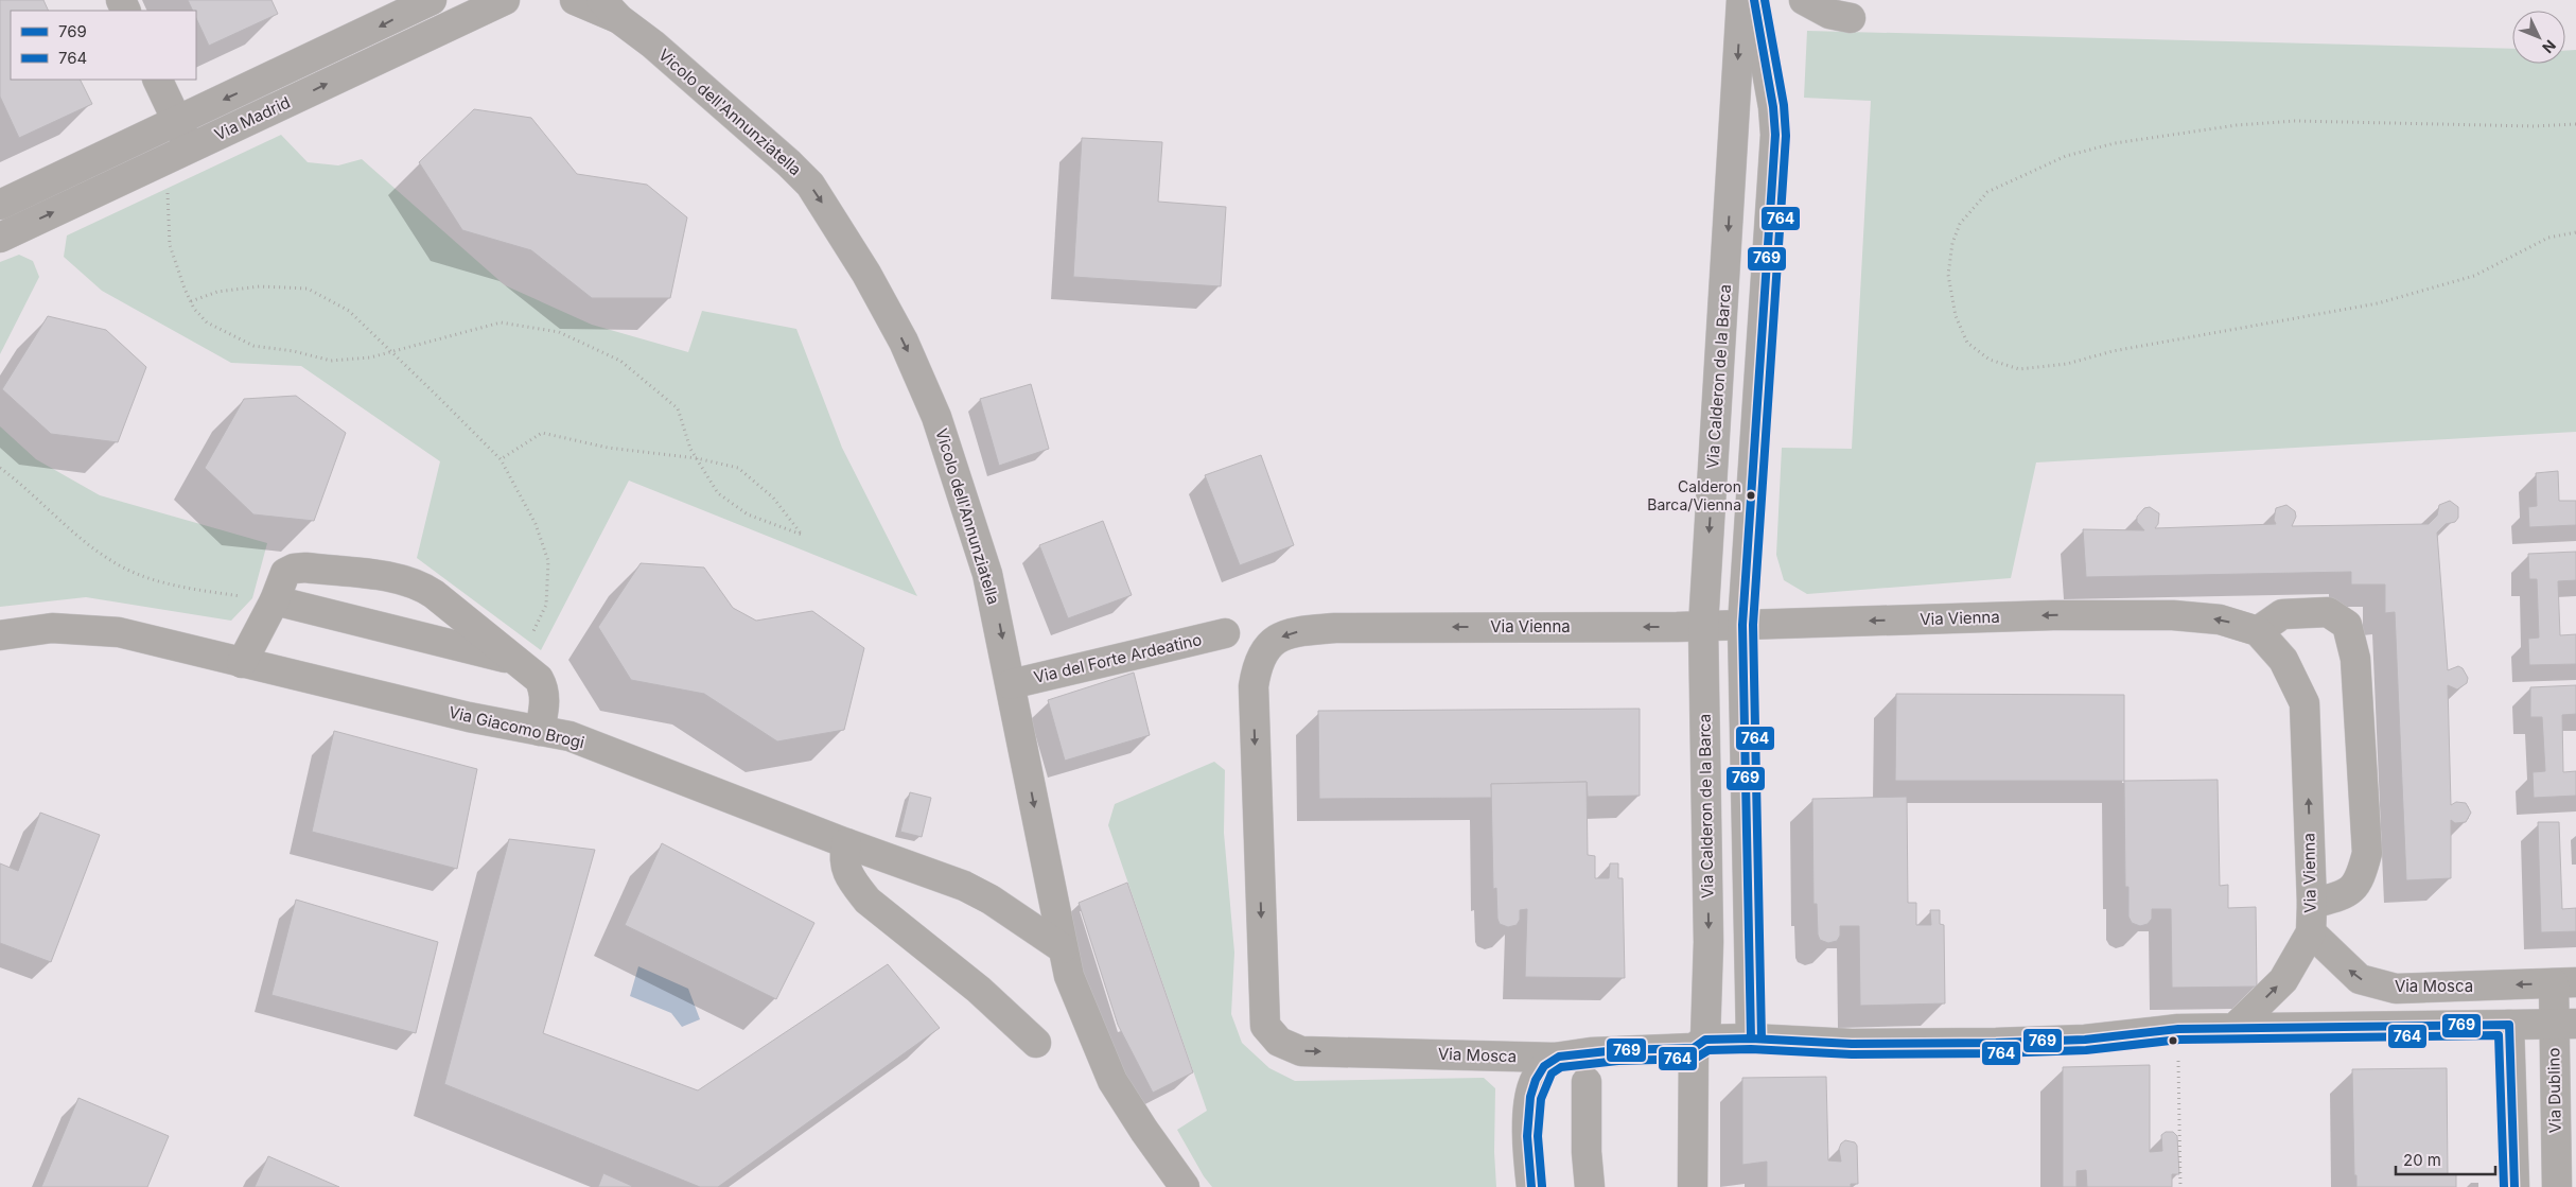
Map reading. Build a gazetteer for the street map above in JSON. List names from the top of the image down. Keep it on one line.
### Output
{"streets":{"street":["Vicolo dell'Annunziatella","Via Madrid","Via Calderon de la Barca","Via Vienna","Via del Forte Ardeatino","Via Giacomo Brogi","Via Mosca","Via Dublino"]},"crossings":[["Vicolo dell'Annunziatella","Via del Forte Ardeatino"],["Vicolo dell'Annunziatella","Via Giacomo Brogi"],["Via Calderon de la Barca","Via Vienna"],["Via Calderon de la Barca","Via Mosca"],["Via Vienna","Via Mosca"],["Via Mosca","Via Dublino"]],"one_way":["Vicolo dell'Annunziatella"],"places":["Calderon Barca/Vienna"],"lines":["transit line 769","transit line 764"],"legend":["769","764"],"scale_bar":"20 m","north":"bottom right"}
